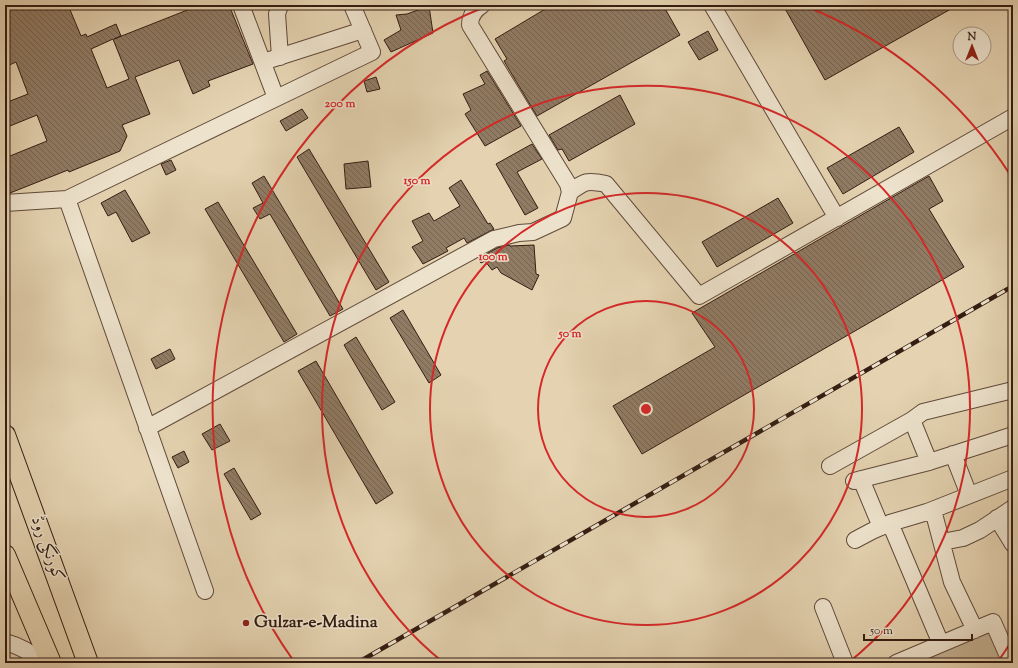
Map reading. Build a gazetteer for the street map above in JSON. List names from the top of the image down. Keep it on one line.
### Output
{"streets":{"main road":["کورنگی روڈ"]},"places":["Gulzar-e-Madina"],"scale_bar":"50 m","north":"top","rings":["200 m","150 m","100 m","50 m"]}
